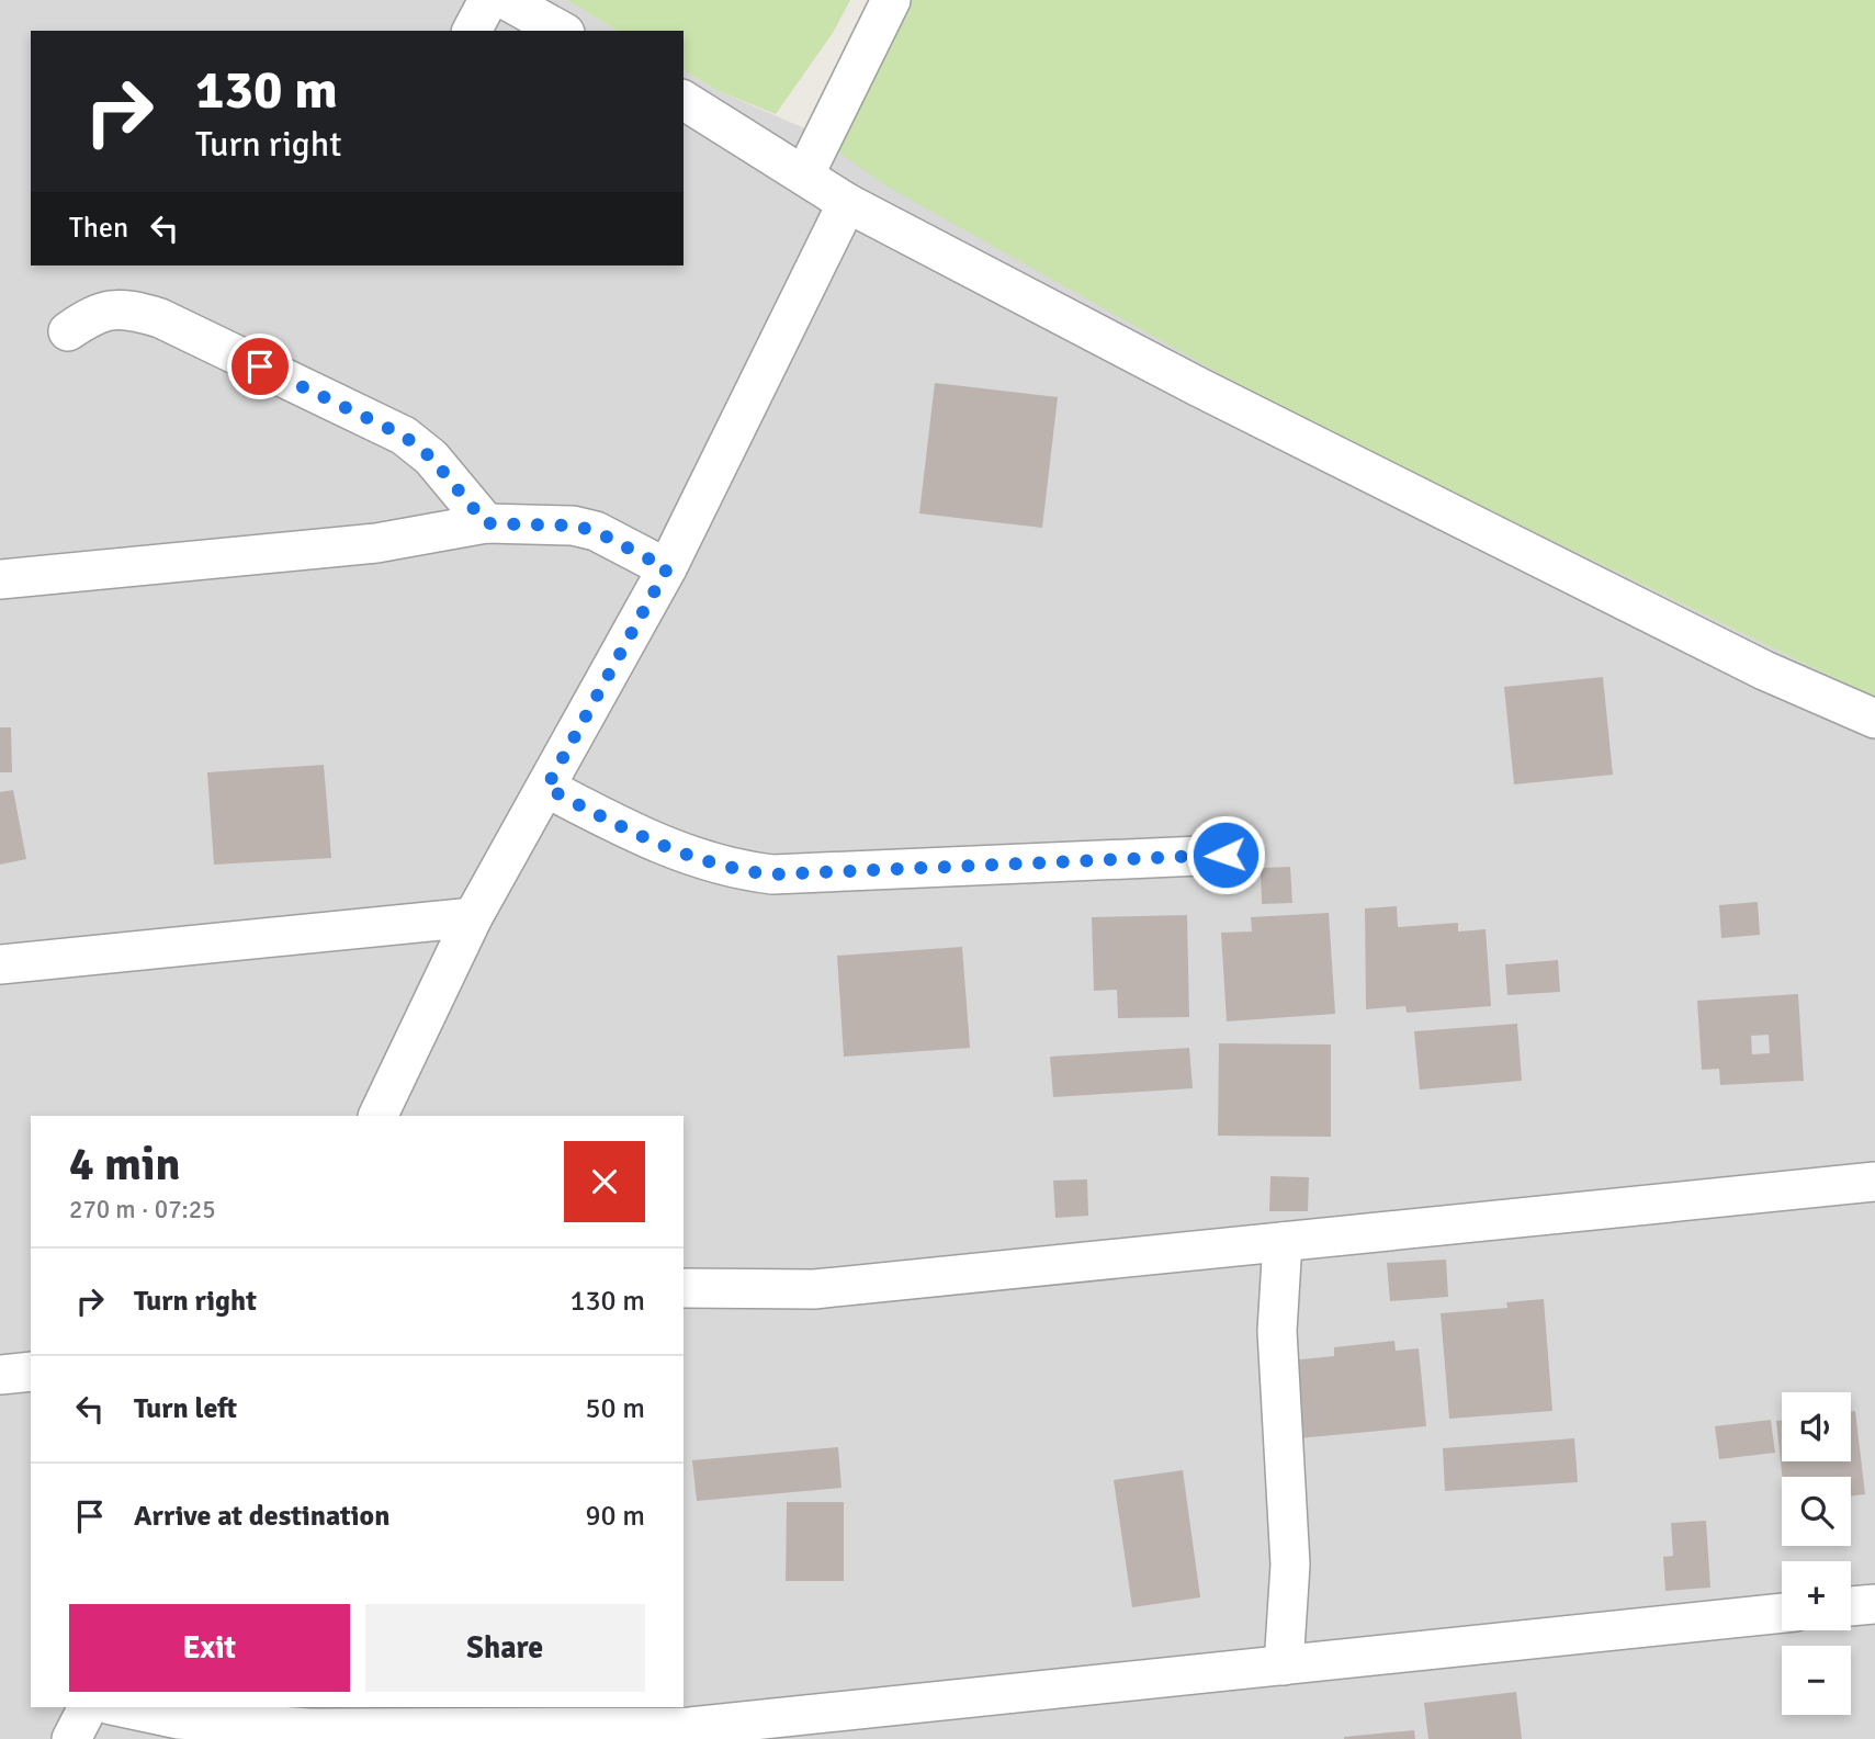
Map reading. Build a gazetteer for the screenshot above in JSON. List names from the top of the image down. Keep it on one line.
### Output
{"page":{"turn":["130 m","Turn right"],"then":"Then","heading":["4 min","270 m · 07:25"],"list":[{"name":"Turn right","value":"130 m"},{"name":"Turn left","value":"50 m"},{"name":"Arrive at destination","value":"90 m"}],"map_buttons":["+","−"],"buttons":["Exit","Share"]}}
